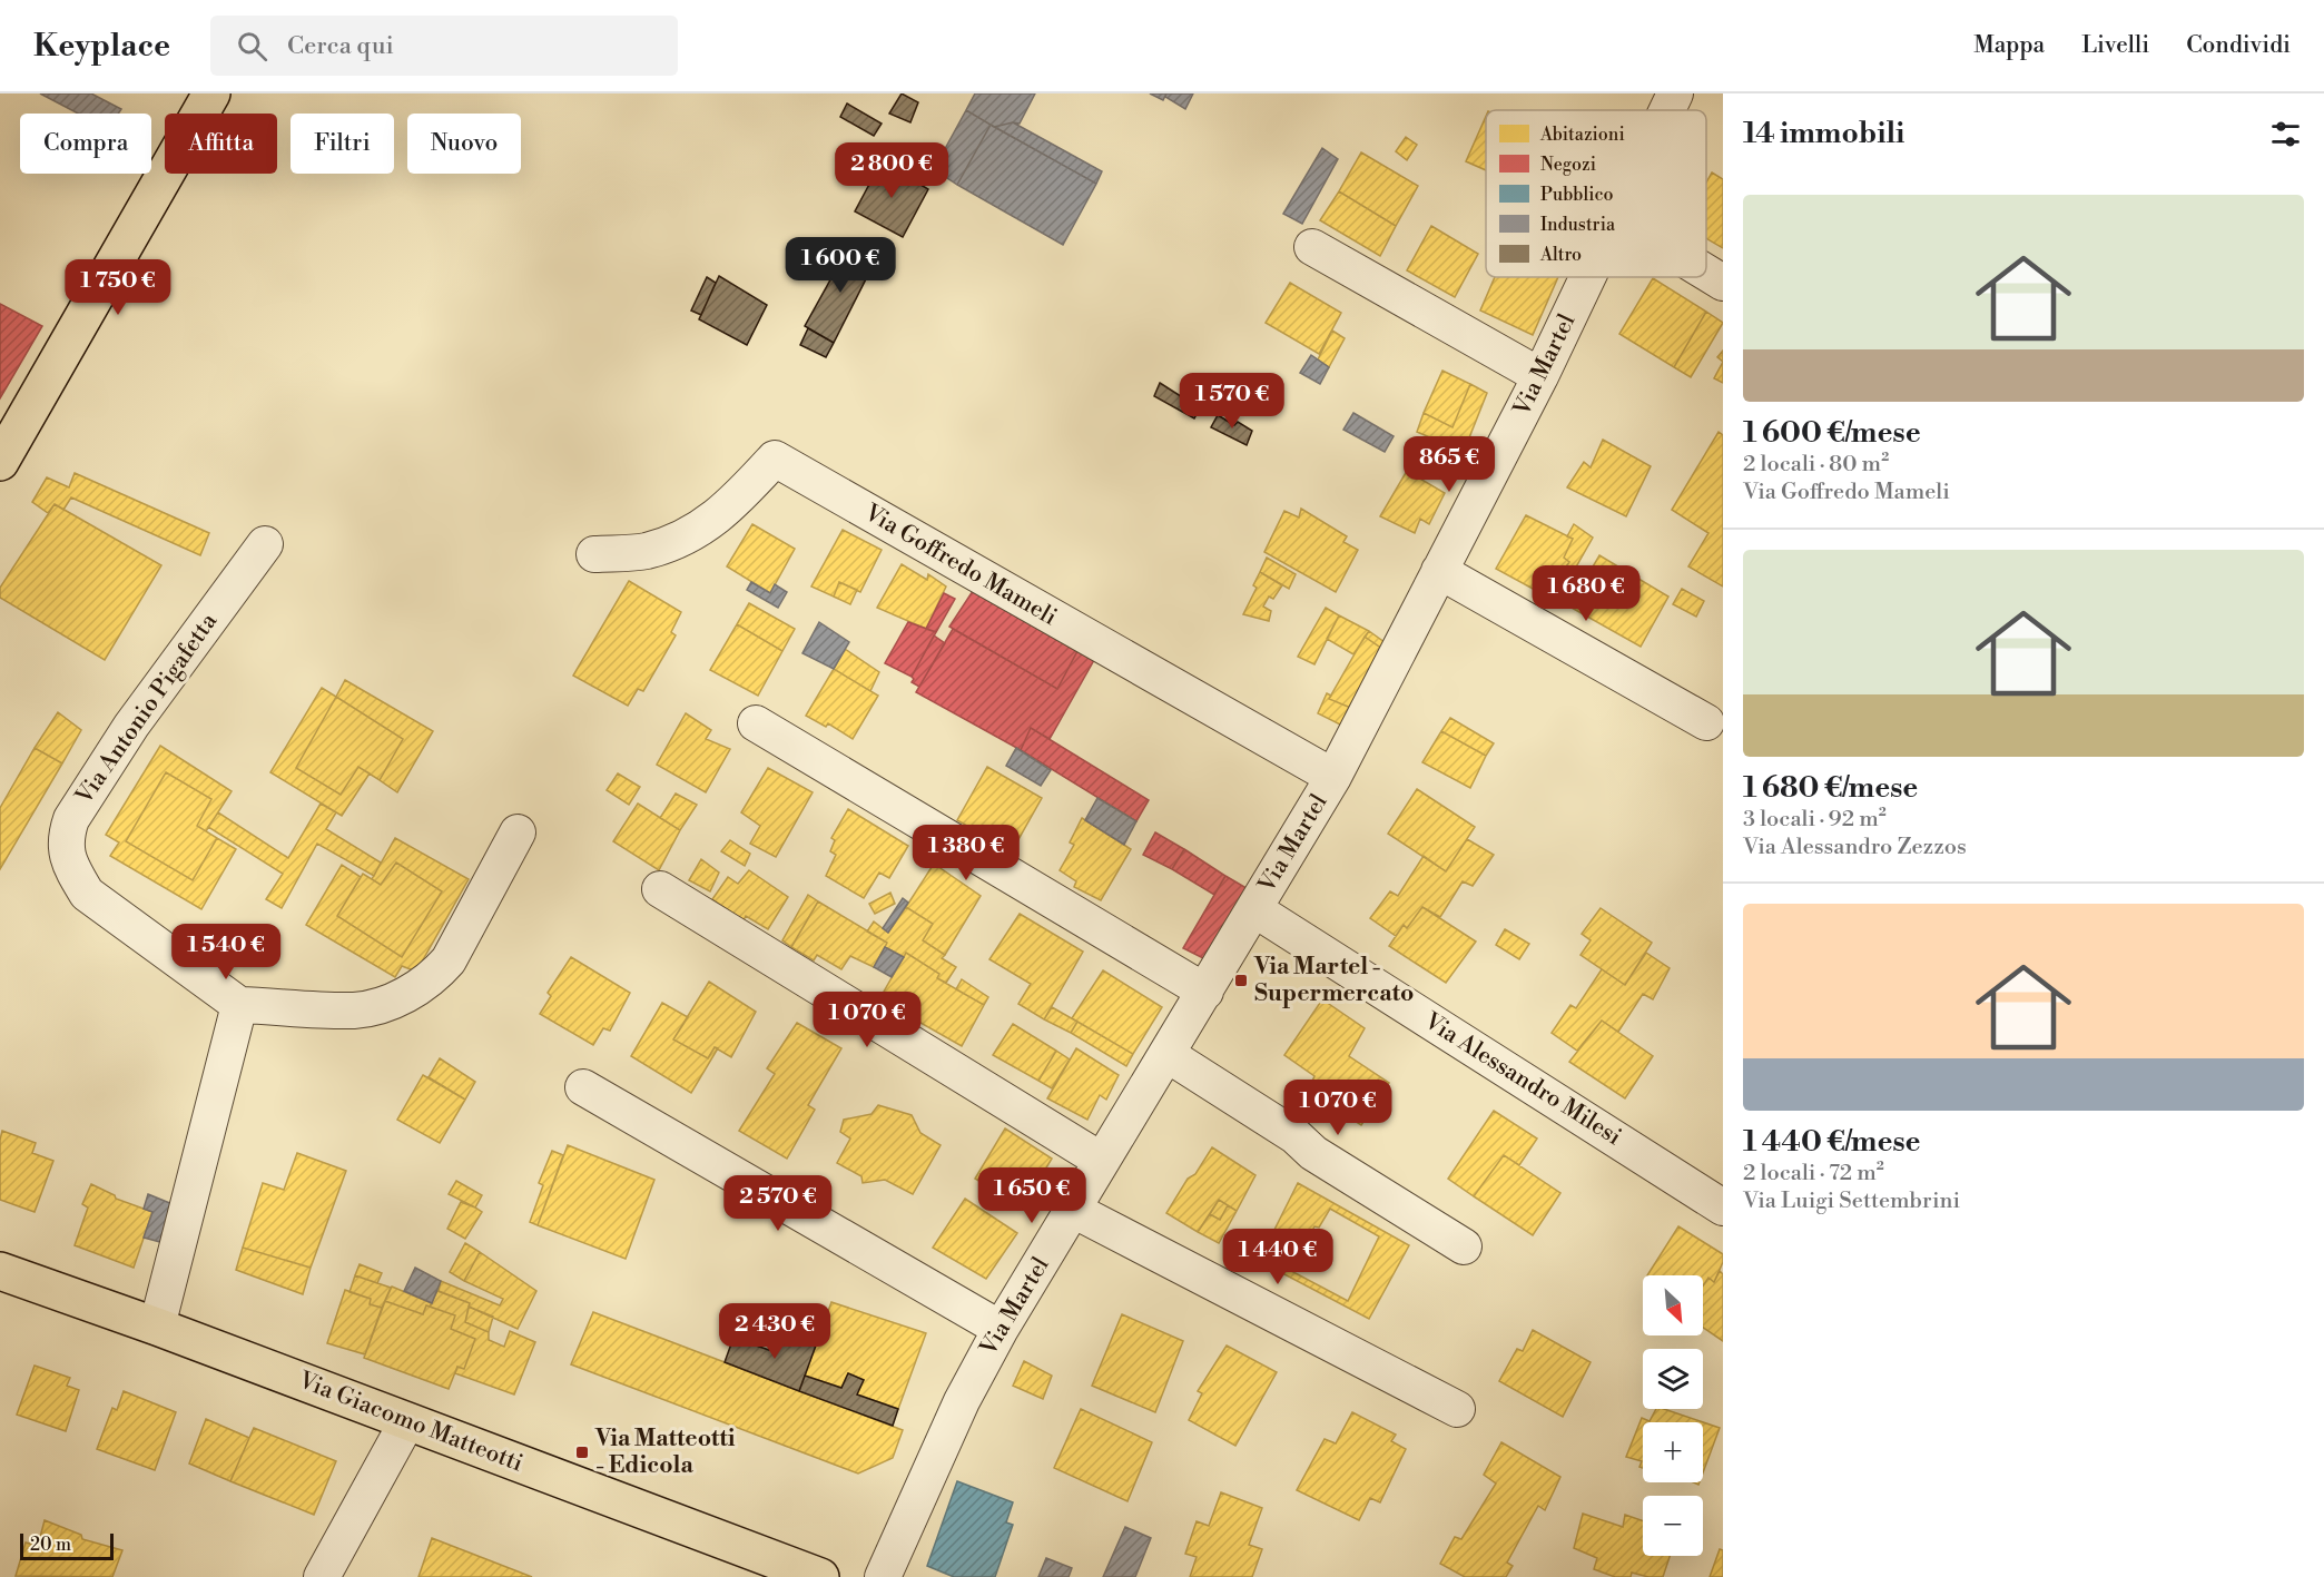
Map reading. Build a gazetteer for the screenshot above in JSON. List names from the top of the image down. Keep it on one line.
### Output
{"streets":{"main road":["Via Giacomo Matteotti"],"street":["Via Martel","Via Goffredo Mameli","Via Antonio Pigafetta","Via Alessandro Milesi"]},"crossings":[["Via Martel","Via Goffredo Mameli"],["Via Martel","Via Alessandro Milesi"]],"places":{"transit":["Via Martel - Supermercato","Via Matteotti - Edicola"]},"legend":["Abitazioni","Negozi","Pubblico","Industria","Altro"],"scale_bar":"20 m","north":"bottom right","page":{"header":"Keyplace","search":"Cerca qui","nav":["Mappa","Livelli","Condividi"],"heading":"14 immobili","chip":["Compra","Affitta","Filtri","Nuovo"],"price":["2 800 €","1 600 €","1 750 €","1 570 €","865 €","1 680 €","1 380 €","1 540 €","1 070 €","1 070 €","1 650 €","2 570 €","1 440 €","2 430 €"],"list":[{"name":"1 600 €/mese","note":"2 locali · 80 m² · Via Goffredo Mameli"},{"name":"1 680 €/mese","note":"3 locali · 92 m² · Via Alessandro Zezzos"},{"name":"1 440 €/mese","note":"2 locali · 72 m² · Via Luigi Settembrini"}],"map_buttons":["+","−"],"scale":"20 m"}}
